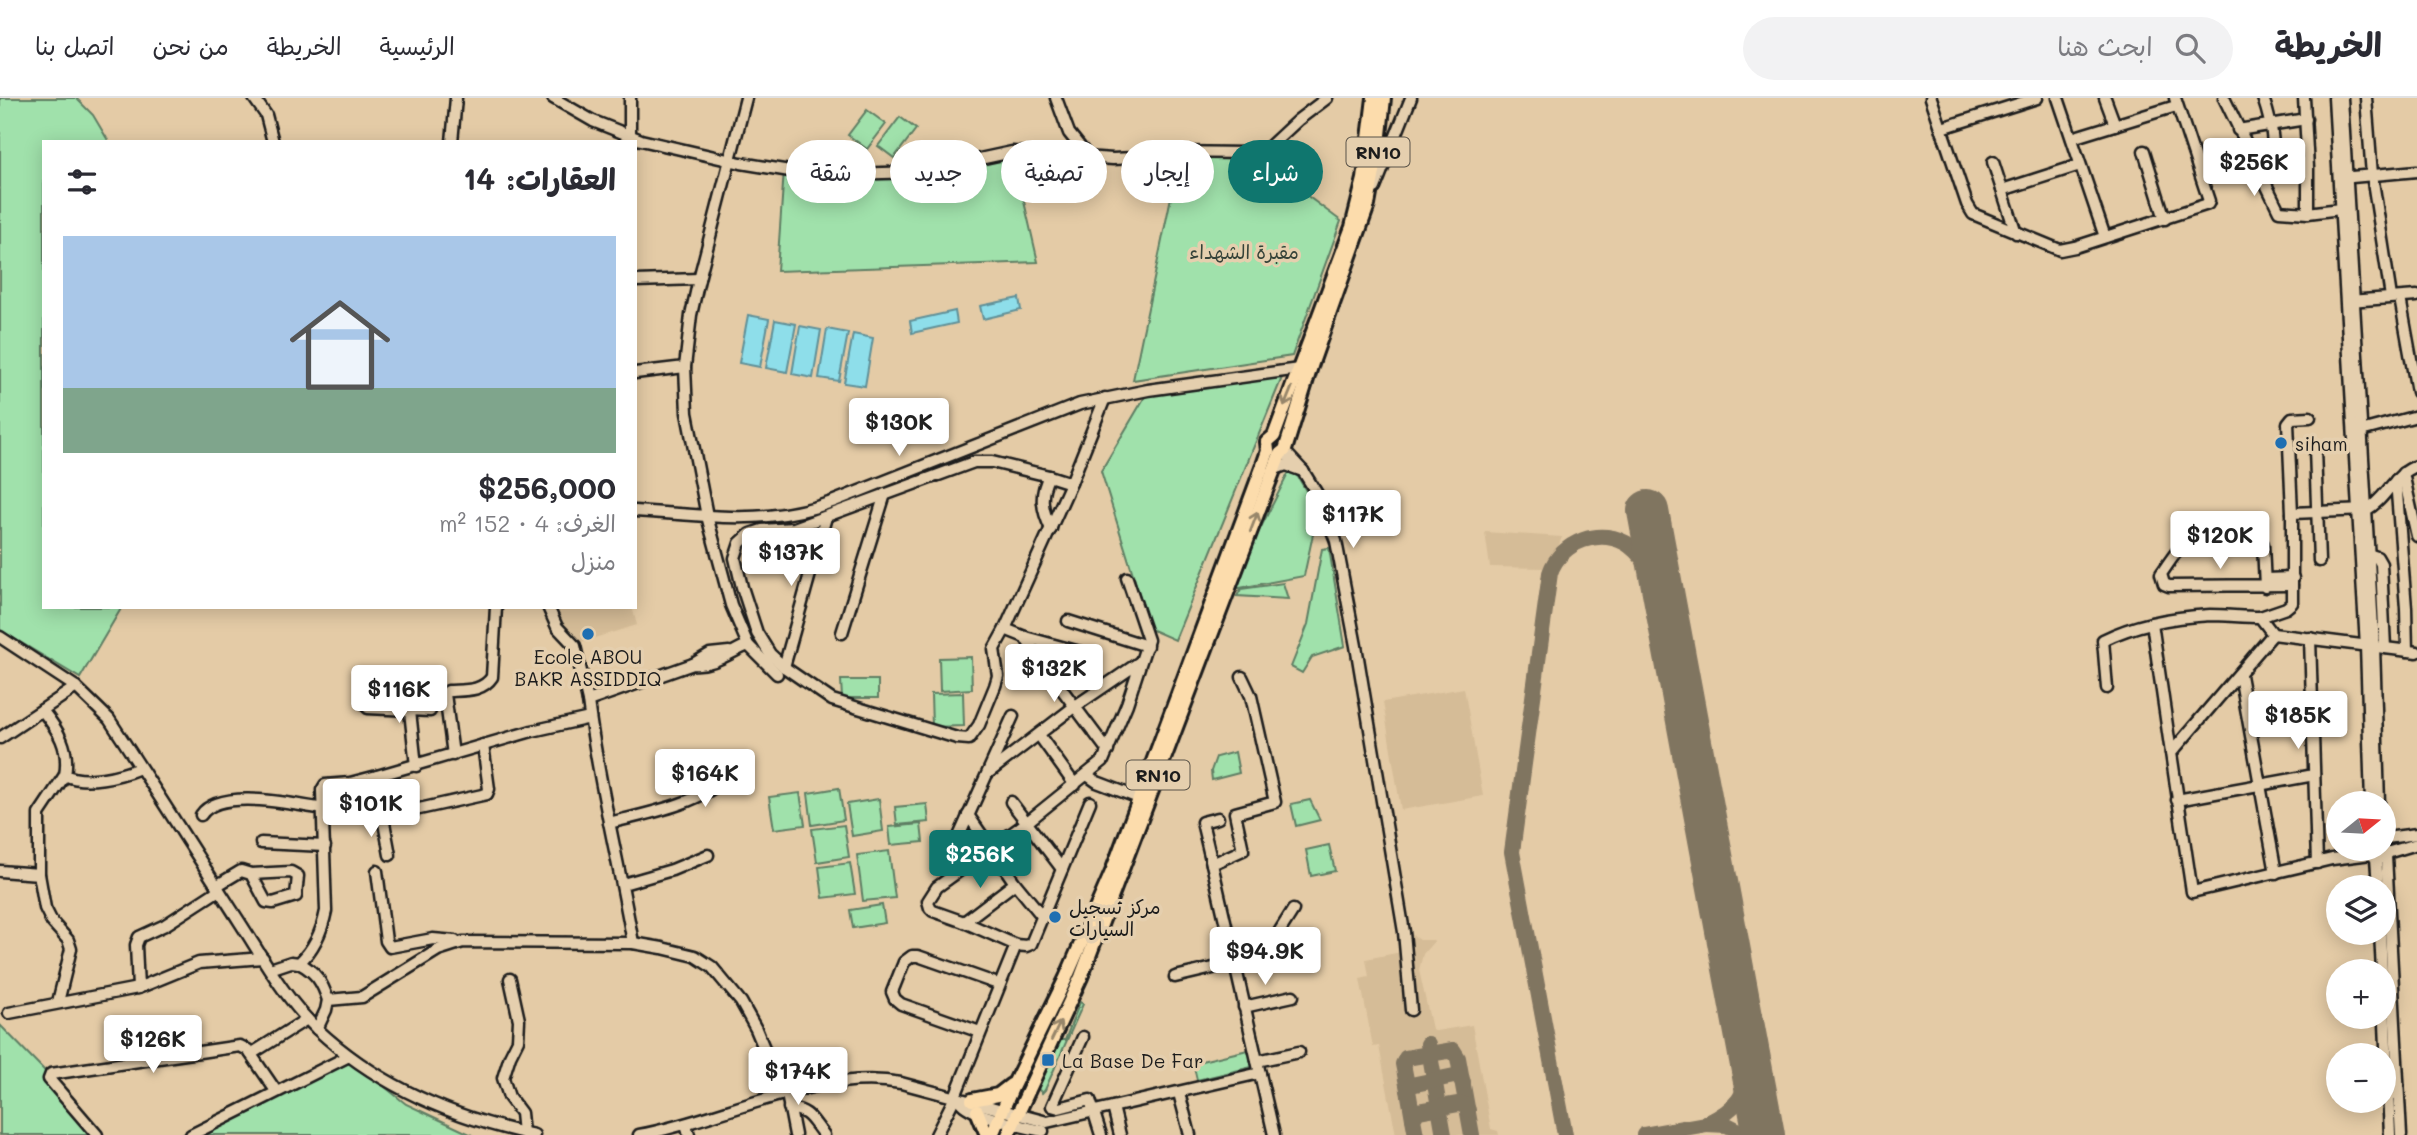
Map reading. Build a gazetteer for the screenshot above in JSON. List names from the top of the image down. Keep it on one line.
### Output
{"streets":{"main road":["RN10"]},"parks":["مقبرة الشهداء"],"places":{"other":["siham","Ecole ABOU BAKR ASSIDDIQ","مركز تسجيل السيارات"],"transit":["La Base De Far"]},"north":"right","page":{"header":"الخريطة","search":"ابحث هنا","nav":["الرئيسية","الخريطة","من نحن","اتصل بنا"],"price":["$256K","$130K","$117K","$120K","$137K","$132K","$116K","$185K","$164K","$101K","$256K","$94.9K","$126K","$174K"],"chip":["شراء","إيجار","تصفية","جديد","شقة"],"heading":"العقارات: 14","list":[{"name":"$256,000","note":"الغرف: 4 · 152 m² · منزل"}],"map_buttons":["+","−"]}}
